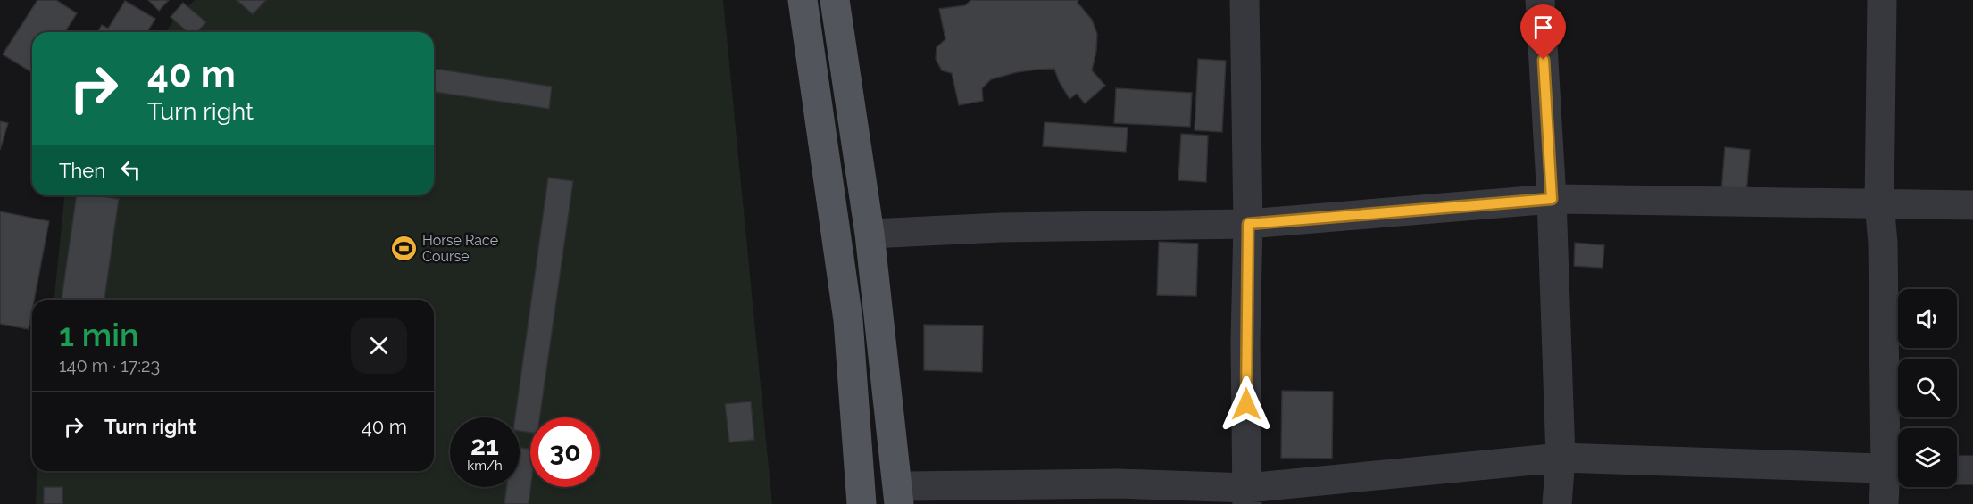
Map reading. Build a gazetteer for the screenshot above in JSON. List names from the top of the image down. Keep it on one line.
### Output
{"places":{"sports":["Horse Race Course"]},"page":{"turn":["40 m","Turn right"],"then":"Then","heading":["1 min","140 m · 17:23"],"list":[{"name":"Turn right","value":"40 m"}],"speed":"21 km/h","limit":"30"}}
